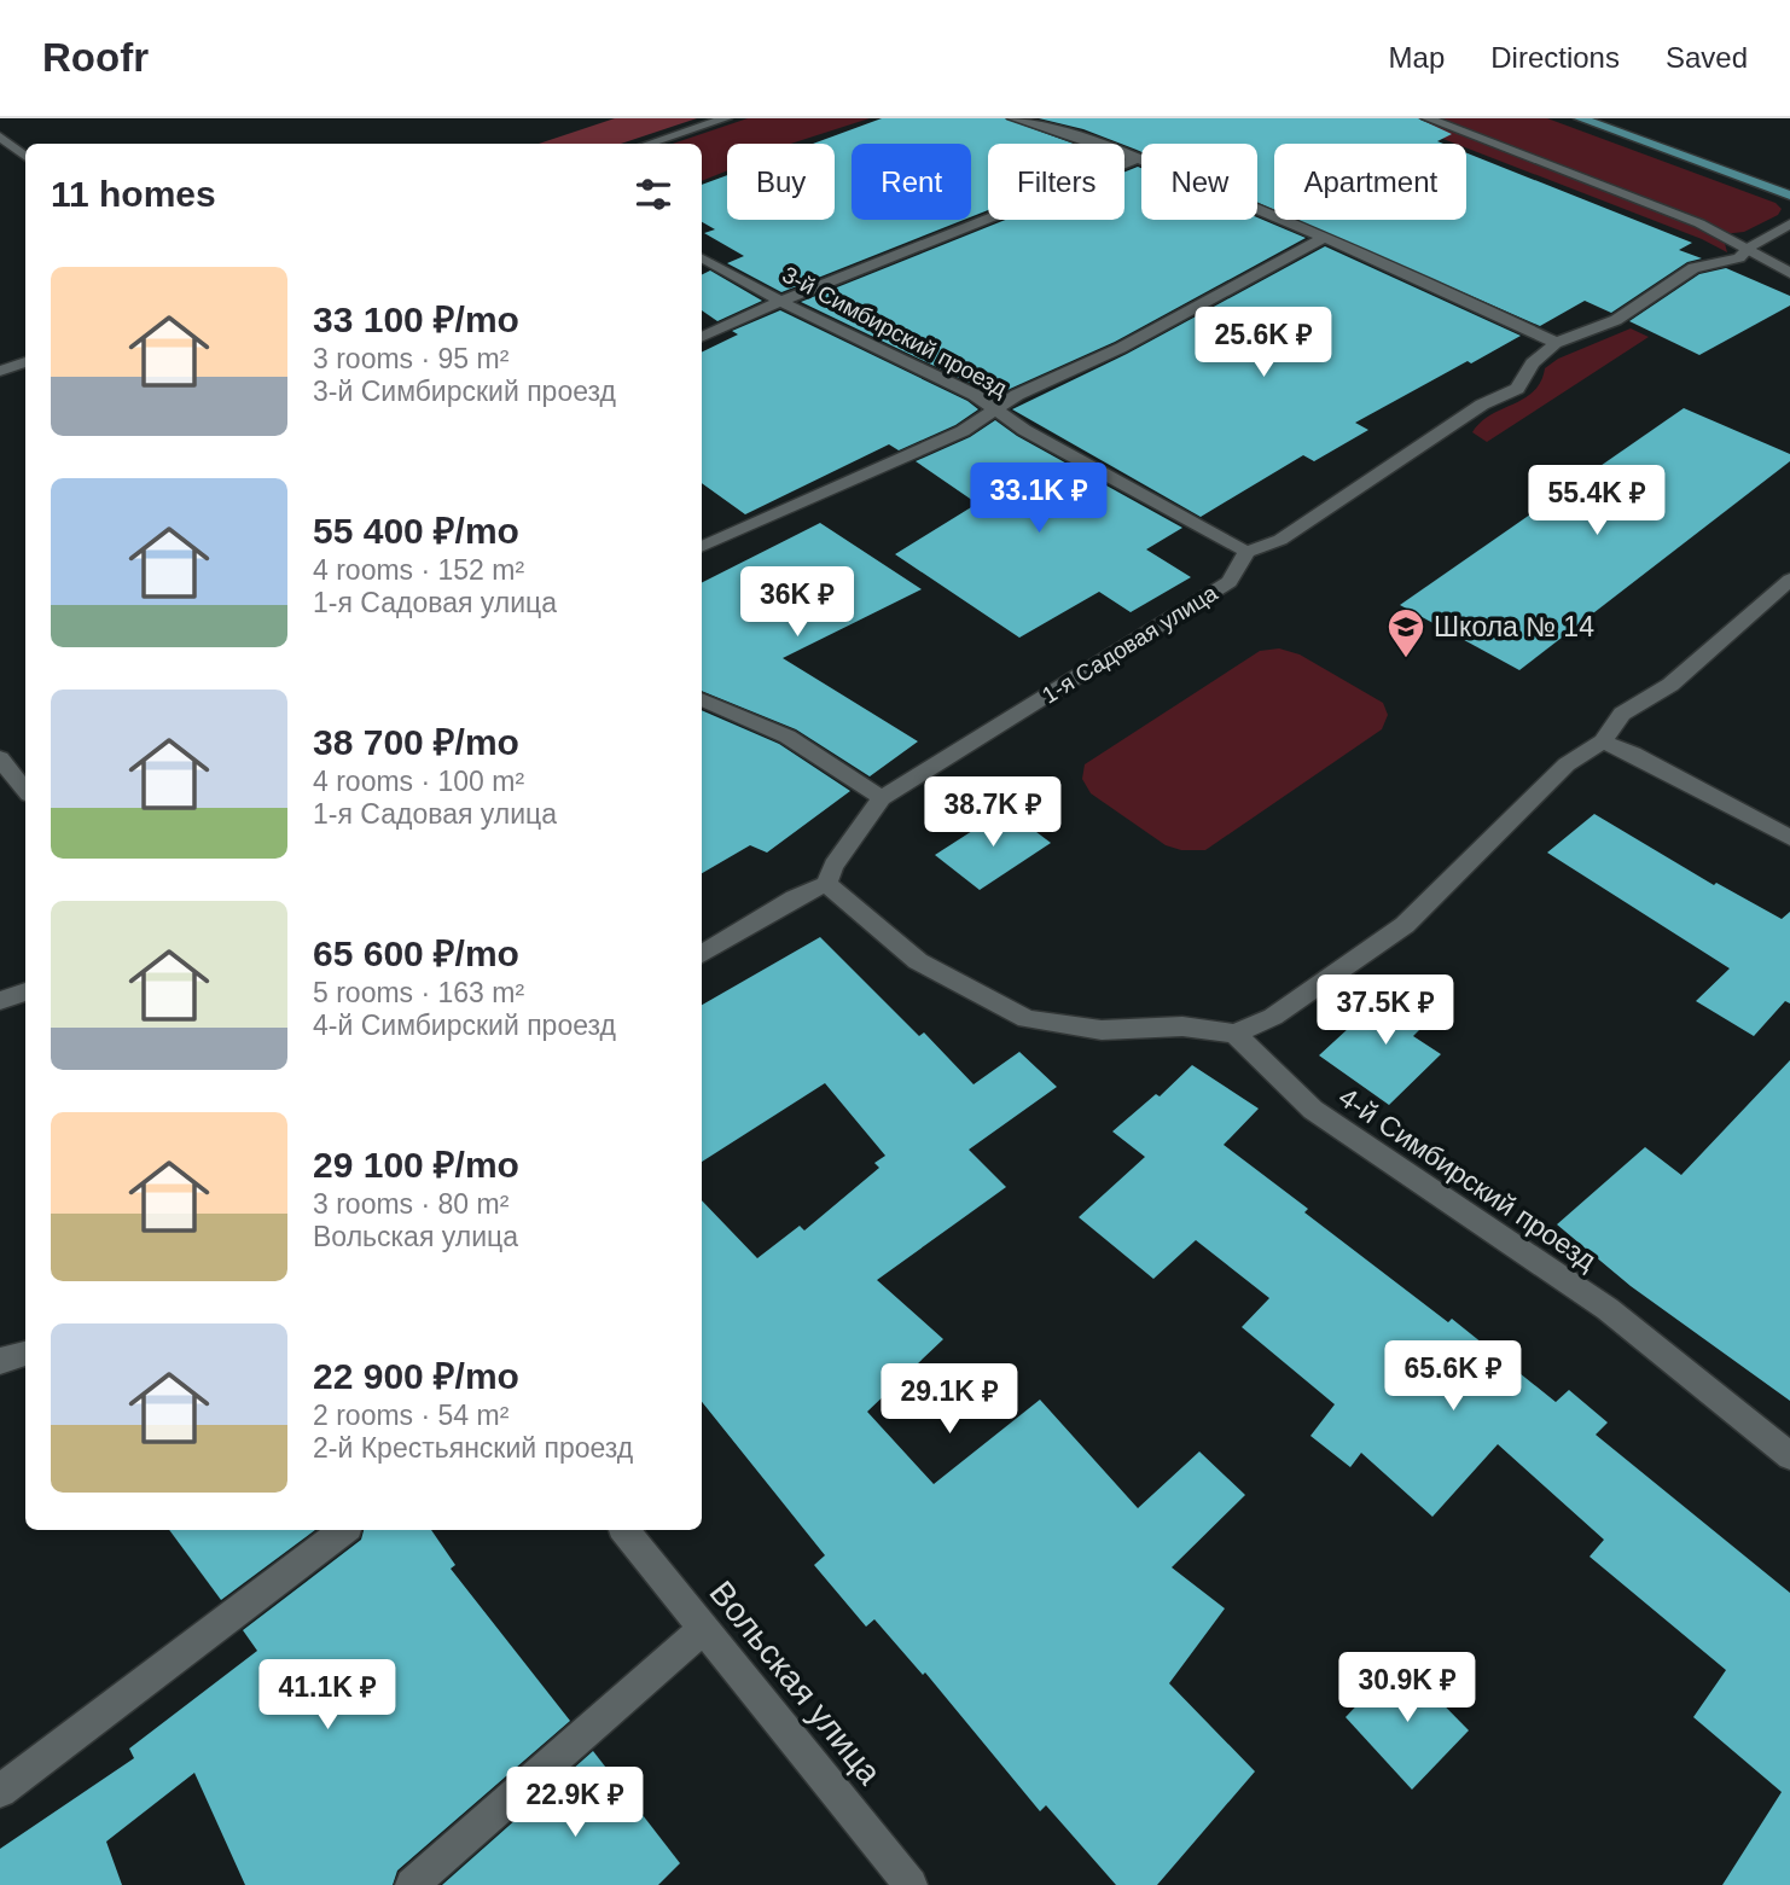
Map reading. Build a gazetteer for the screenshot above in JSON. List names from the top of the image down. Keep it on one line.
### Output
{"streets":{"street":["3-й Симбирский проезд","1-я Садовая улица","4-й Симбирский проезд","Вольская улица"]},"crossings":[["3-й Симбирский проезд","1-я Садовая улица"]],"places":{"school or university":["Школа № 14"]},"page":{"header":"Roofr","nav":["Map","Directions","Saved"],"chip":["Buy","Rent","Filters","New","Apartment"],"heading":"11 homes","list":[{"name":"33 100 ₽/mo","note":"3 rooms · 95 m² · 3-й Симбирский проезд"},{"name":"55 400 ₽/mo","note":"4 rooms · 152 m² · 1-я Садовая улица"},{"name":"38 700 ₽/mo","note":"4 rooms · 100 m² · 1-я Садовая улица"},{"name":"65 600 ₽/mo","note":"5 rooms · 163 m² · 4-й Симбирский проезд"},{"name":"29 100 ₽/mo","note":"3 rooms · 80 m² · Вольская улица"},{"name":"22 900 ₽/mo","note":"2 rooms · 54 m² · 2-й Крестьянский проезд"}],"price":["25.6K ₽","33.1K ₽","55.4K ₽","36K ₽","38.7K ₽","37.5K ₽","65.6K ₽","29.1K ₽","30.9K ₽","41.1K ₽","22.9K ₽"]}}
